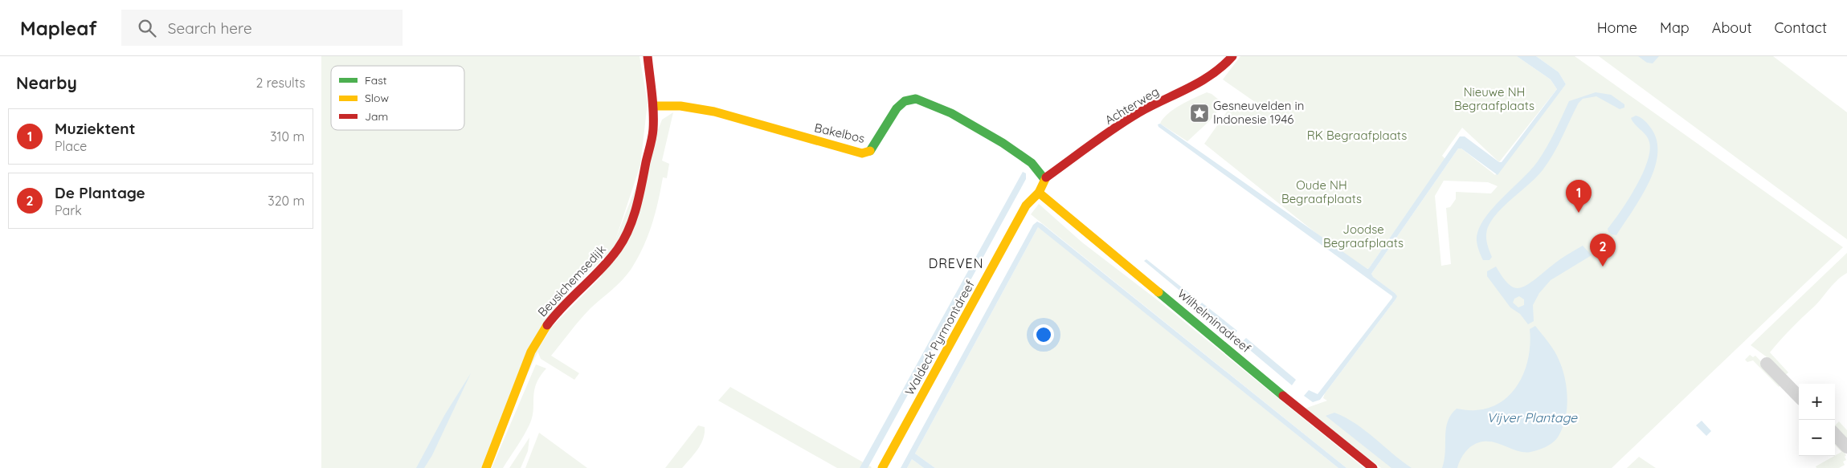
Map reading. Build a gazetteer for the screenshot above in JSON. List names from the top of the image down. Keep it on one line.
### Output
{"streets":{"street":["Achterweg","Bakelbos","Beusichemsedijk","Wilhelminadreef","Waldeck Pyrmontdreef"]},"crossings":[["Achterweg","Bakelbos"],["Achterweg","Waldeck Pyrmontdreef"],["Bakelbos","Beusichemsedijk"],["Bakelbos","Waldeck Pyrmontdreef"],["Wilhelminadreef","Waldeck Pyrmontdreef"]],"districts":["DREVEN"],"water":["Vijver Plantage"],"parks":["Nieuwe NH Begraafplaats","RK Begraafplaats","Oude NH Begraafplaats","Joodse Begraafplaats"],"places":{"place":["Gesneuvelden in Indonesie 1946"]},"legend":["Fast","Slow","Jam"],"page":{"header":"Mapleaf","search":"Search here","nav":["Home","Map","About","Contact"],"heading":["Nearby","2 results"],"list":[{"mark":"1","name":"Muziektent","note":"Place","value":"310 m"},{"mark":"2","name":"De Plantage","note":"Park","value":"320 m"}],"pins":["1","2"],"map_buttons":["+","−"]}}
